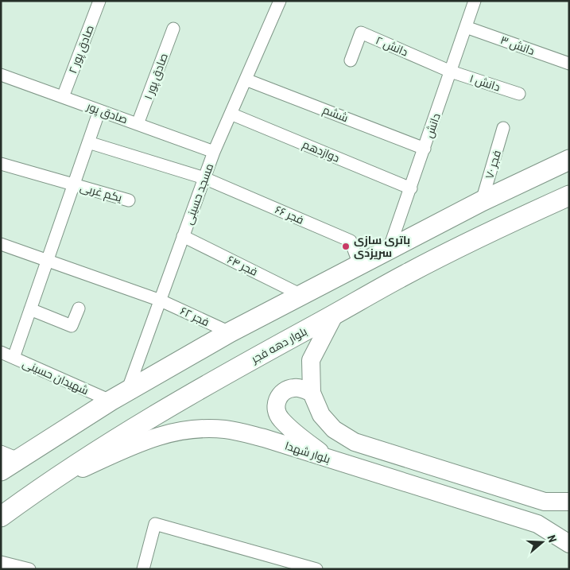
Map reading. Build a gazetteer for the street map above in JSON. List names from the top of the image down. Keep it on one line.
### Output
{"streets":{"main road":["بلوار دهه فجر"],"street":["دانش ۳","دانش ۲","صادق پور ۲","صادق پور ۱","دانش ۱","صادق پور","ششم","دانش","دوازدهم","فجر ۷۰","یکم غربی","مسجد حسینی","فجر ۶۶","فجر ۶۴","فجر ۶۲","شهیدان حسینی","بلوار شهدا"]},"crossings":[["دانش ۳","دانش"],["دانش ۲","دانش ۱"],["دانش ۲","دانش"],["صادق پور ۲","صادق پور"],["صادق پور ۱","صادق پور"],["دانش ۱","دانش"],["صادق پور","مسجد حسینی"],["ششم","دانش"],["ششم","مسجد حسینی"],["دانش","دوازدهم"],["دوازدهم","مسجد حسینی"],["مسجد حسینی","فجر ۶۶"],["مسجد حسینی","فجر ۶۴"],["مسجد حسینی","فجر ۶۲"],["مسجد حسینی","شهیدان حسینی"],["بلوار دهه فجر","بلوار شهدا"]],"places":["باتری سازی سریزدی"],"north":"right"}
